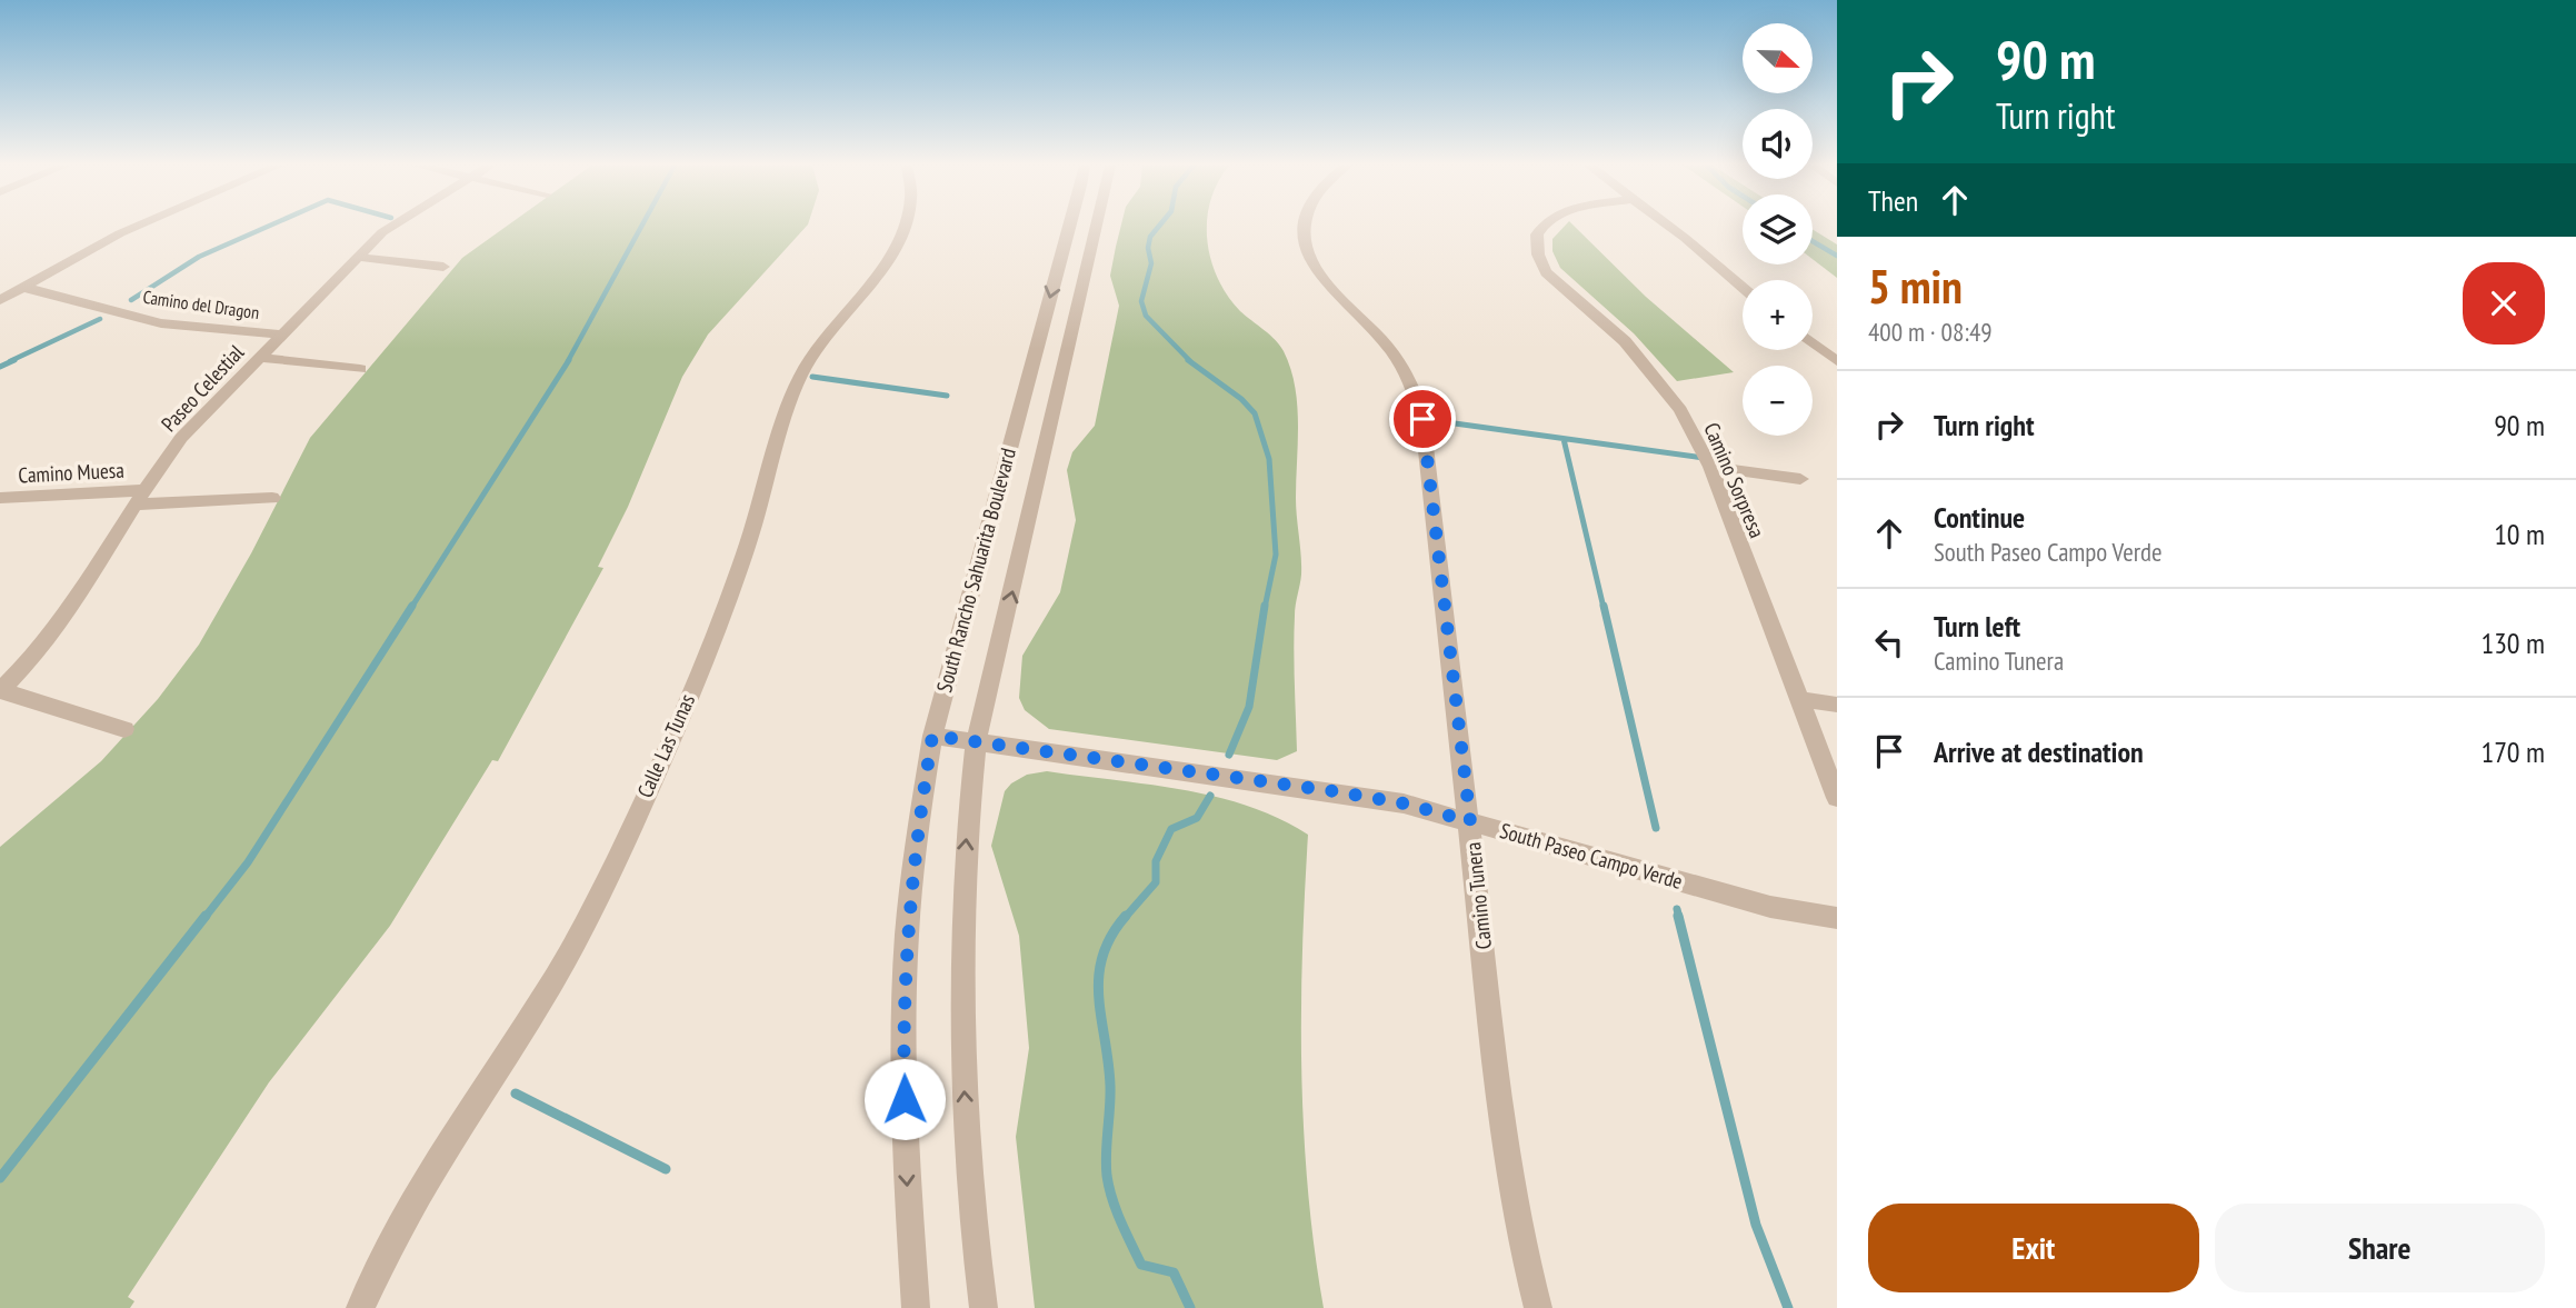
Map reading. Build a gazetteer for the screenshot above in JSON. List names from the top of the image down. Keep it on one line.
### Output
{"streets":{"street":["Camino del Dragon","Paseo Celestial","Camino Muesa","Camino Sorpresa","South Rancho Sahuarita Boulevard","Calle Las Tunas","South Paseo Campo Verde","Camino Tunera"]},"crossings":[["Camino del Dragon","Paseo Celestial"],["Paseo Celestial","Camino Muesa"],["South Rancho Sahuarita Boulevard","South Paseo Campo Verde"],["South Paseo Campo Verde","Camino Tunera"]],"north":"right","page":{"turn":["90 m","Turn right"],"map_buttons":["+","−"],"then":"Then","heading":["5 min","400 m · 08:49"],"list":[{"name":"Turn right","value":"90 m"},{"name":"Continue","note":"South Paseo Campo Verde","value":"10 m"},{"name":"Turn left","note":"Camino Tunera","value":"130 m"},{"name":"Arrive at destination","value":"170 m"}],"buttons":["Exit","Share"]}}
